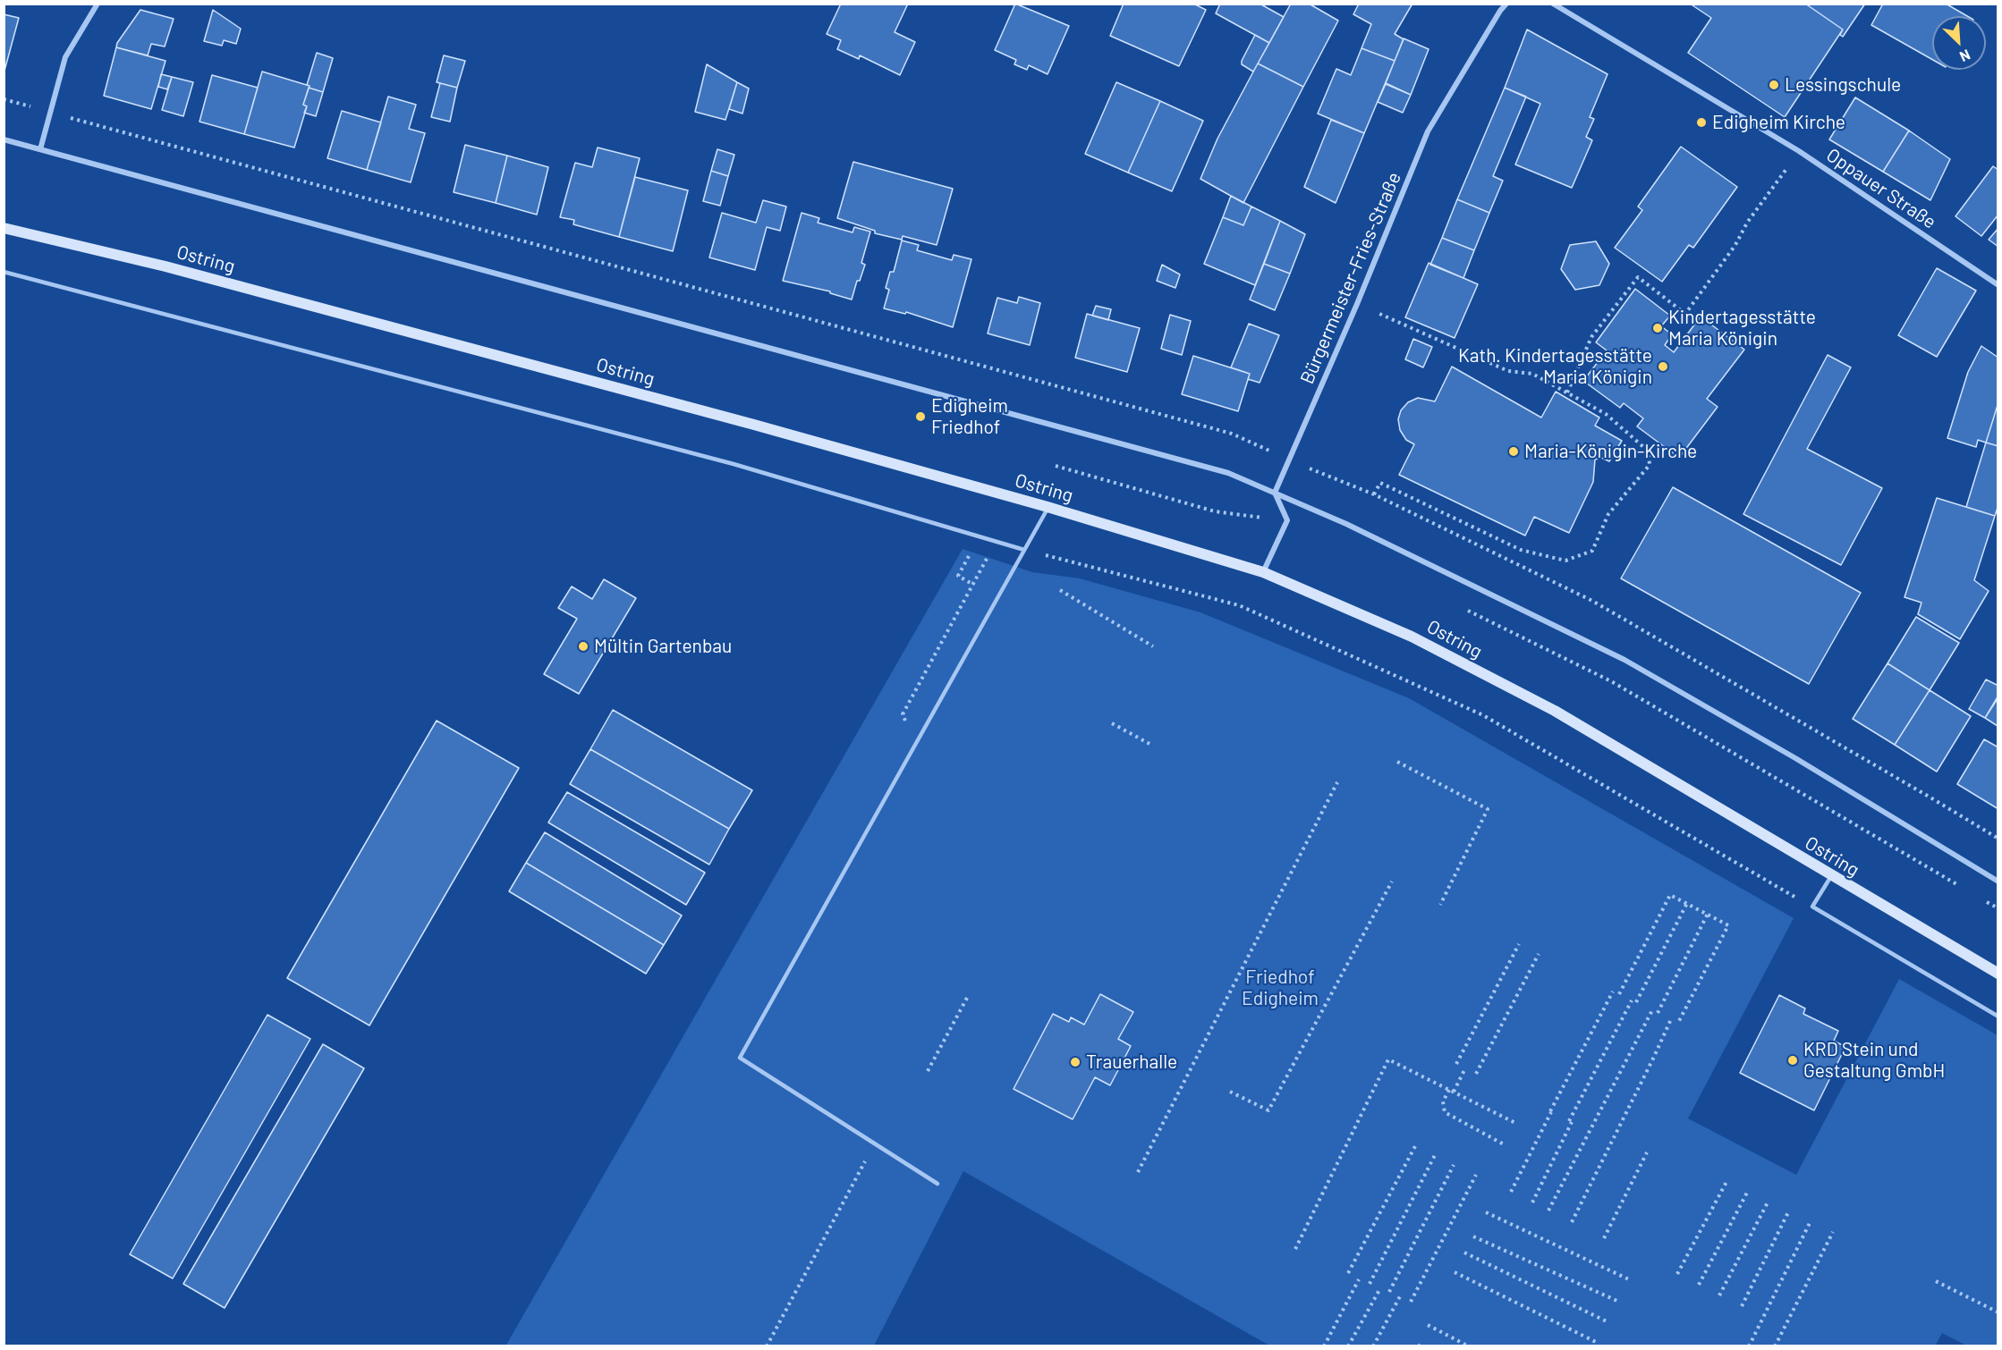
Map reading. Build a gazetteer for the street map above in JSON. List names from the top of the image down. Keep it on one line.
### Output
{"streets":{"street":["Oppauer Straße","Ostring","Bürgermeister-Fries-Straße"]},"parks":["Friedhof Edigheim"],"places":["Lessingschule","Edigheim Kirche","Kindertagesstätte Maria Königin","Kath. Kindertagesstätte Maria Königin","Edigheim Friedhof","Maria-Königin-Kirche","Mültin Gartenbau","KRD Stein und Gestaltung GmbH","Trauerhalle"],"north":"bottom right"}
